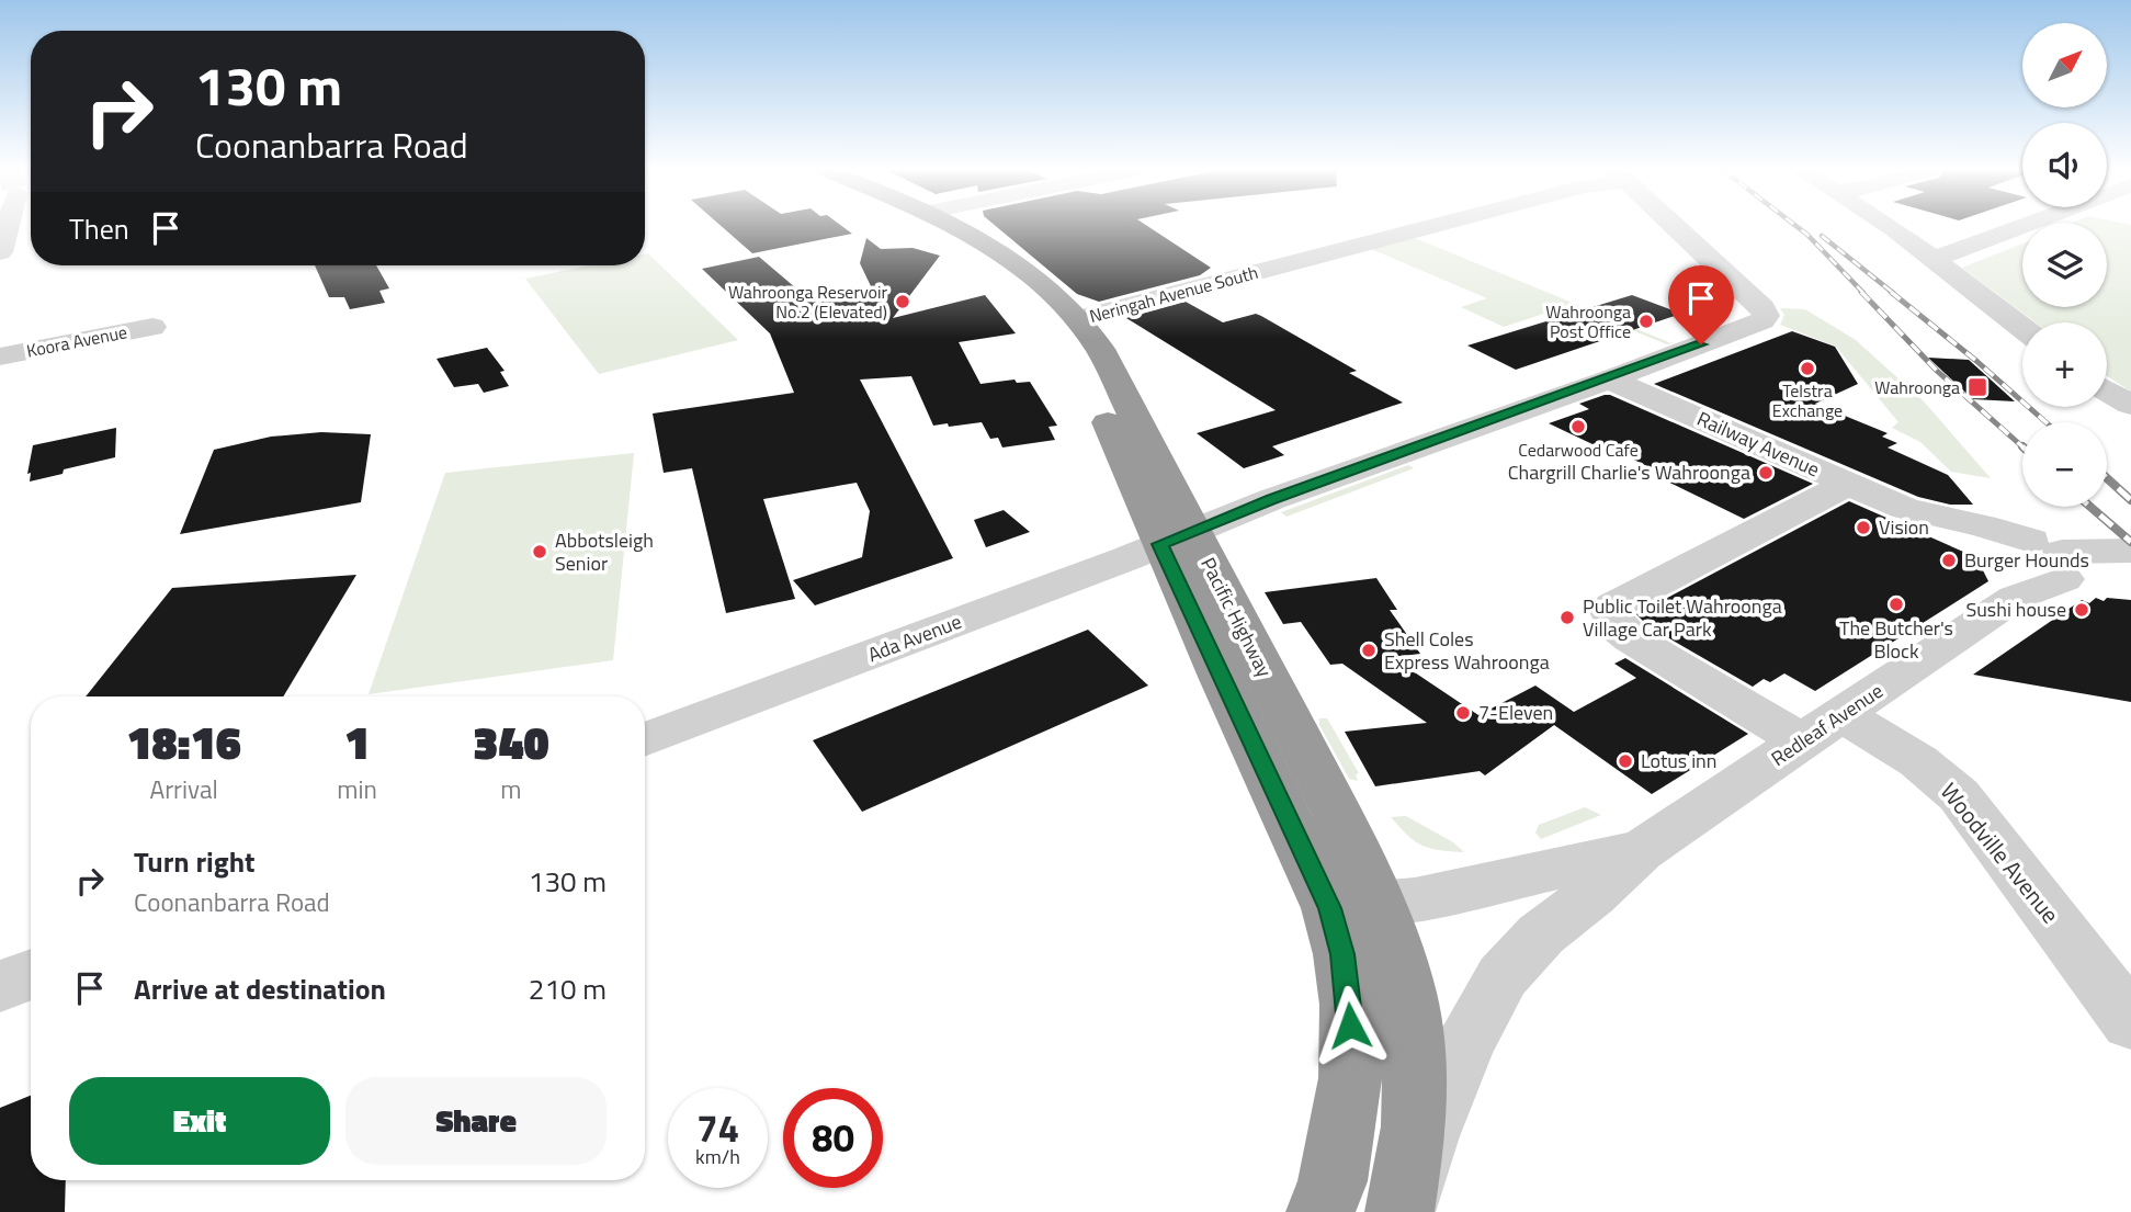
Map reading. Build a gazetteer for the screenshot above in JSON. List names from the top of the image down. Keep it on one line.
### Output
{"streets":{"highway":["Pacific Highway"],"street":["Neringah Avenue South","Koora Avenue","Railway Avenue","Ada Avenue","Redleaf Avenue","Woodville Avenue"]},"crossings":[["Neringah Avenue South","Pacific Highway"],["Railway Avenue","Ada Avenue"],["Railway Avenue","Redleaf Avenue"],["Railway Avenue","Woodville Avenue"],["Pacific Highway","Ada Avenue"],["Pacific Highway","Redleaf Avenue"],["Redleaf Avenue","Woodville Avenue"]],"places":{"other":["Wahroonga Reservoir No.2 (Elevated)","Wahroonga Post Office","Telstra Exchange","Cedarwood Cafe","Chargrill Charlie's Wahroonga","Vision","Abbotsleigh Senior","Burger Hounds","The Butcher's Block","Sushi house","Public Toilet Wahroonga Village Car Park","Shell Coles Express Wahroonga","7-Eleven","Lotus inn"],"transit":["Wahroonga"]},"north":"top right","page":{"map_buttons":["+","−"],"turn":["130 m","Coonanbarra Road"],"then":"Then","eta":["18:16","Arrival","1","min","340","m"],"list":[{"name":"Turn right","note":"Coonanbarra Road","value":"130 m"},{"name":"Arrive at destination","value":"210 m"}],"buttons":["Exit","Share"],"speed":"74 km/h","limit":"80"}}
